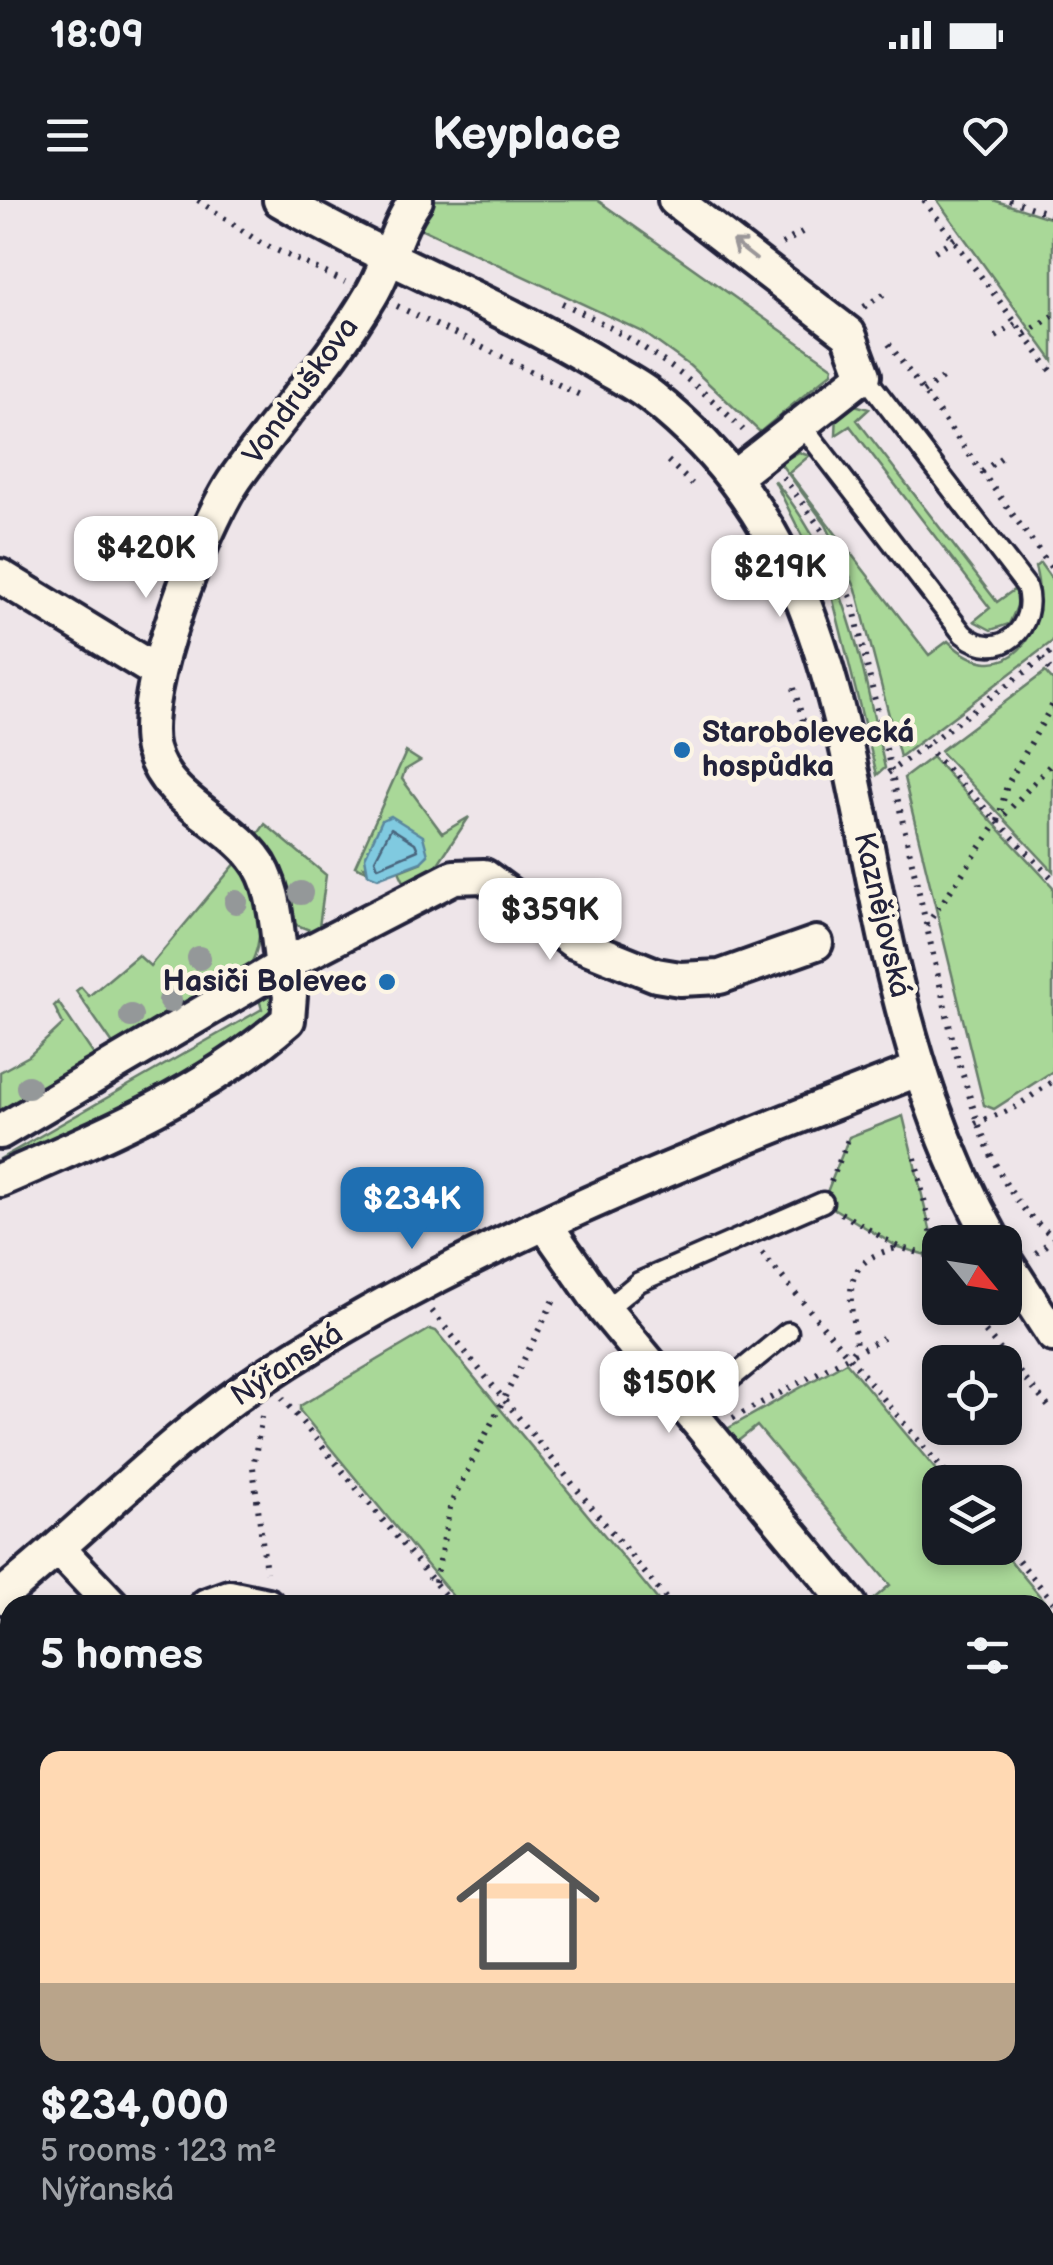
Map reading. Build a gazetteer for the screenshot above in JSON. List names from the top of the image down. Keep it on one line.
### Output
{"streets":{"street":["Vondruškova","Kaznějovská","Nýřanská"]},"crossings":[["Vondruškova","Kaznějovská"],["Kaznějovská","Nýřanská"]],"places":["Starobolevecká hospůdka","Hasiči Bolevec"],"north":"bottom right","page":{"status":"18:09","header":"Keyplace","price":["$420K","$219K","$359K","$234K","$150K"],"heading":"5 homes","list":[{"name":"$234,000","note":"5 rooms · 123 m² · Nýřanská"}]}}
